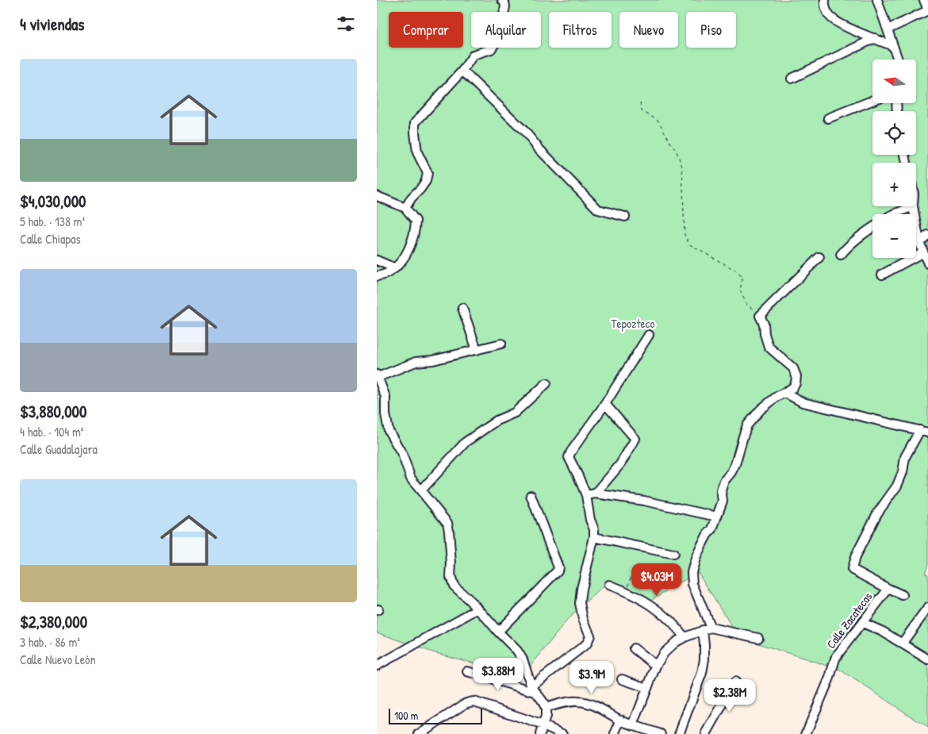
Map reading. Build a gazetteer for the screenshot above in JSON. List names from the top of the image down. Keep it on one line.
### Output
{"streets":{"street":["Calle Zacatecas"]},"parks":["Tepozteco"],"scale_bar":"100 m","north":"left","page":{"heading":"4 viviendas","chip":["Comprar","Alquilar","Filtros","Nuevo","Piso"],"list":[{"name":"$4,030,000","note":"5 hab. · 138 m² · Calle Chiapas"},{"name":"$3,880,000","note":"4 hab. · 104 m² · Calle Guadalajara"},{"name":"$2,380,000","note":"3 hab. · 86 m² · Calle Nuevo León"}],"map_buttons":["+","−"],"price":["$4.03M","$3.88M","$3.9M","$2.38M"],"scale":"100 m"}}
